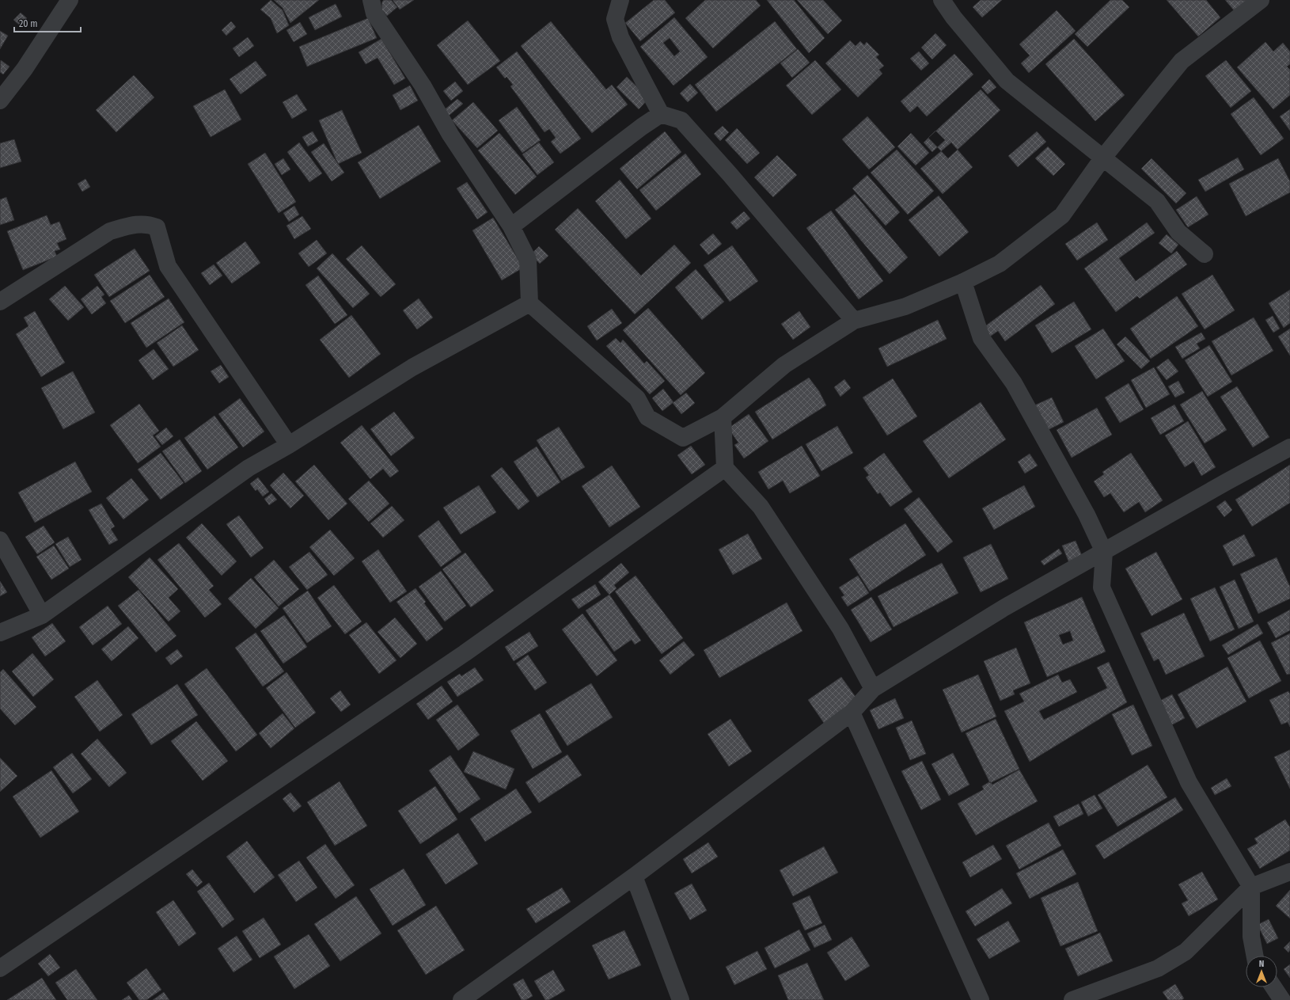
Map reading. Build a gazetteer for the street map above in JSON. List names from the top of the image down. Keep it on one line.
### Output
{"scale_bar":"20 m","north":"top"}
